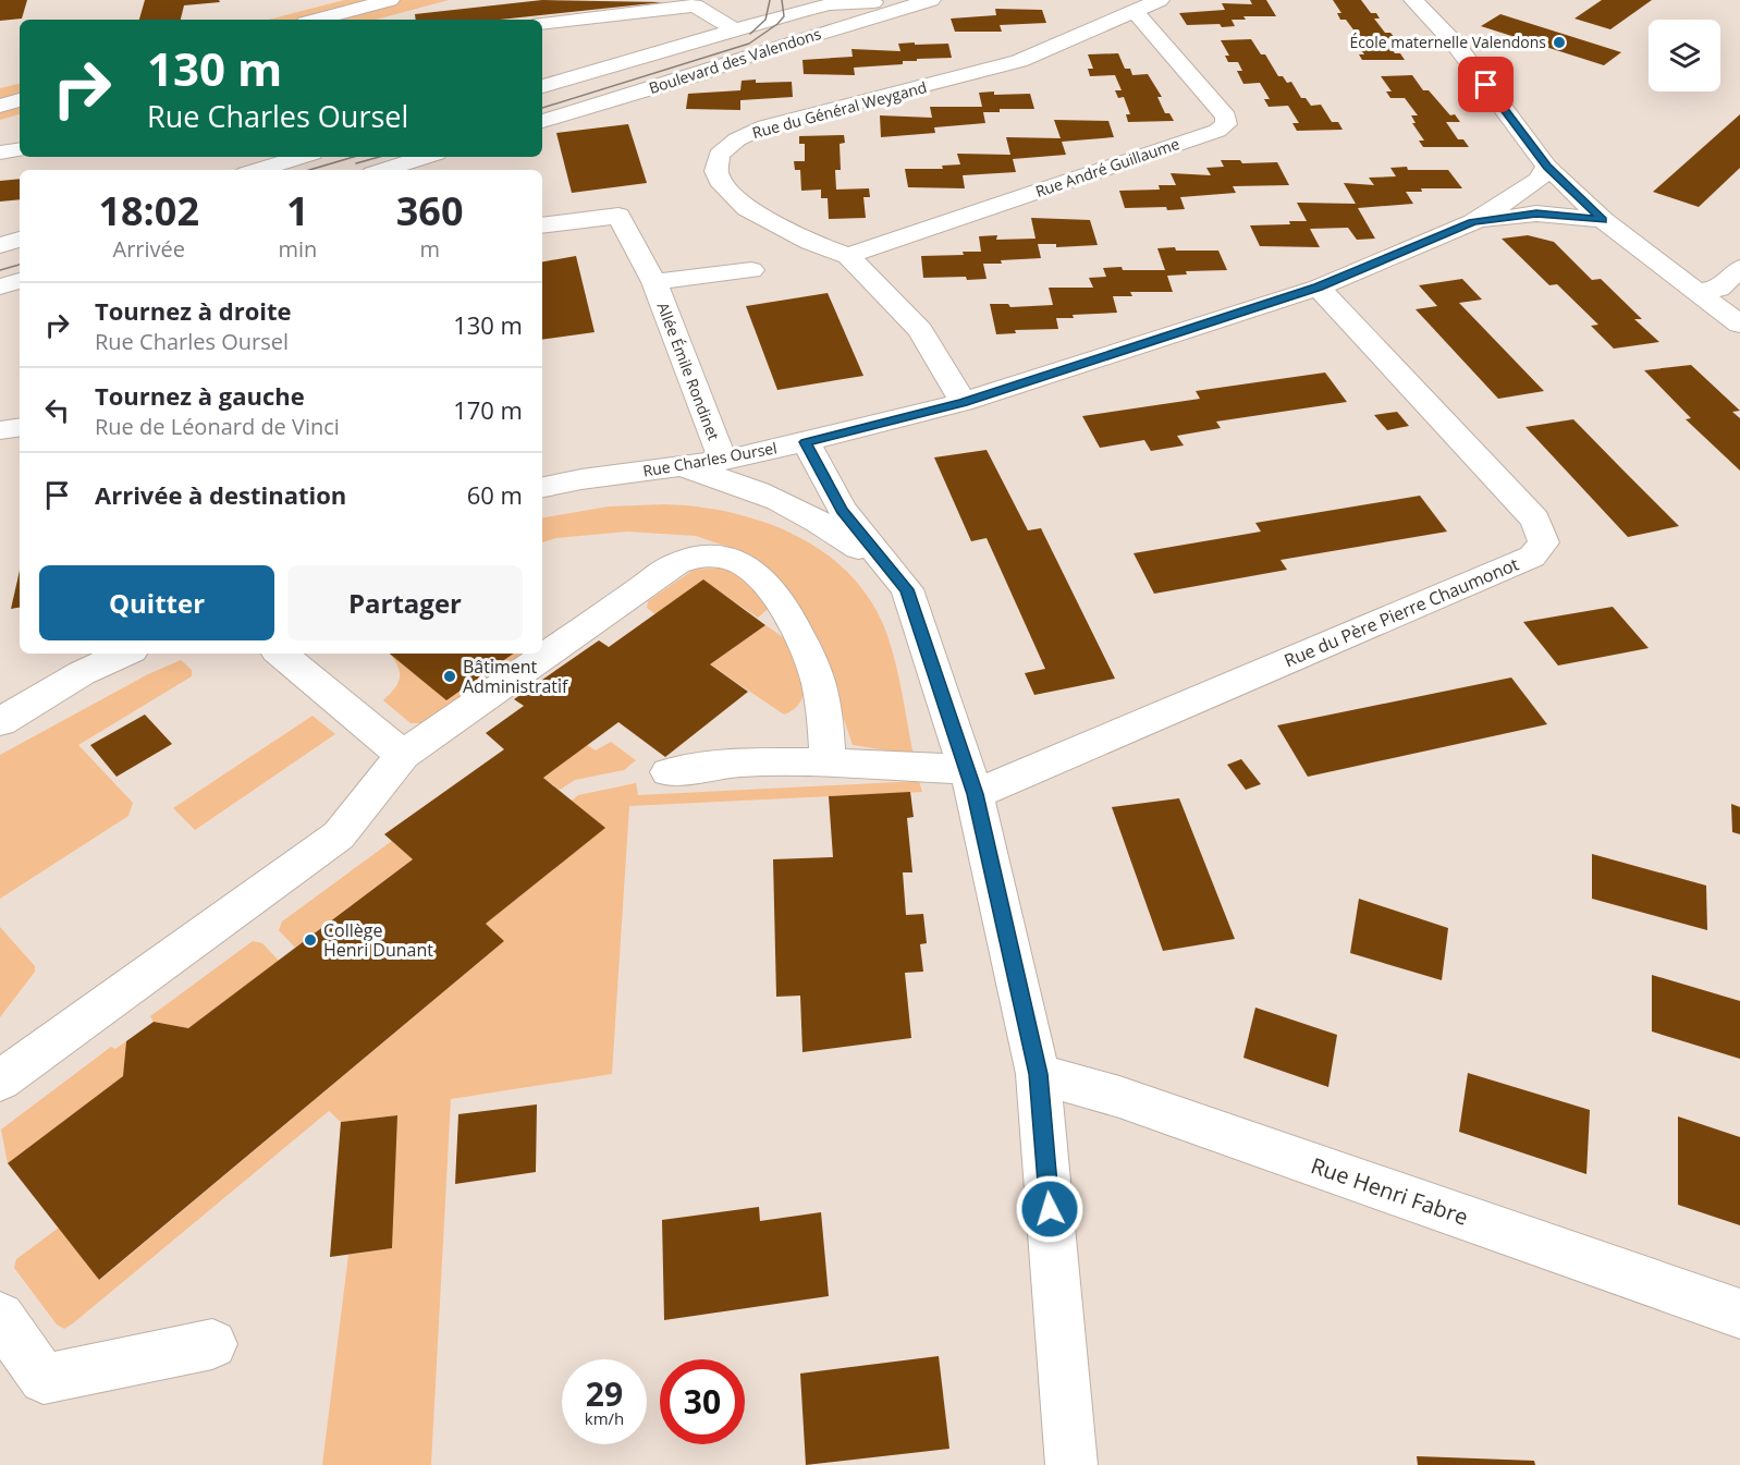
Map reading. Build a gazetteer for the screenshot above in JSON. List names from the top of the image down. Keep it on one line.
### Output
{"streets":{"street":["Boulevard des Valendons","Rue du Général Weygand","Rue André Guillaume","Allée Émile Rondinet","Rue Charles Oursel","Rue du Père Pierre Chaumonot","Rue Henri Fabre"]},"crossings":[["Rue du Général Weygand","Rue André Guillaume"],["Rue du Général Weygand","Rue Charles Oursel"],["Allée Émile Rondinet","Rue Charles Oursel"],["Rue Charles Oursel","Rue du Père Pierre Chaumonot"]],"places":["École maternelle Valendons","Bâtiment Administratif","Collège Henri Dunant"],"page":{"turn":["130 m","Rue Charles Oursel"],"eta":["18:02","Arrivée","1","min","360","m"],"list":[{"name":"Tournez à droite","note":"Rue Charles Oursel","value":"130 m"},{"name":"Tournez à gauche","note":"Rue de Léonard de Vinci","value":"170 m"},{"name":"Arrivée à destination","value":"60 m"}],"buttons":["Quitter","Partager"],"speed":"29 km/h","limit":"30"}}
